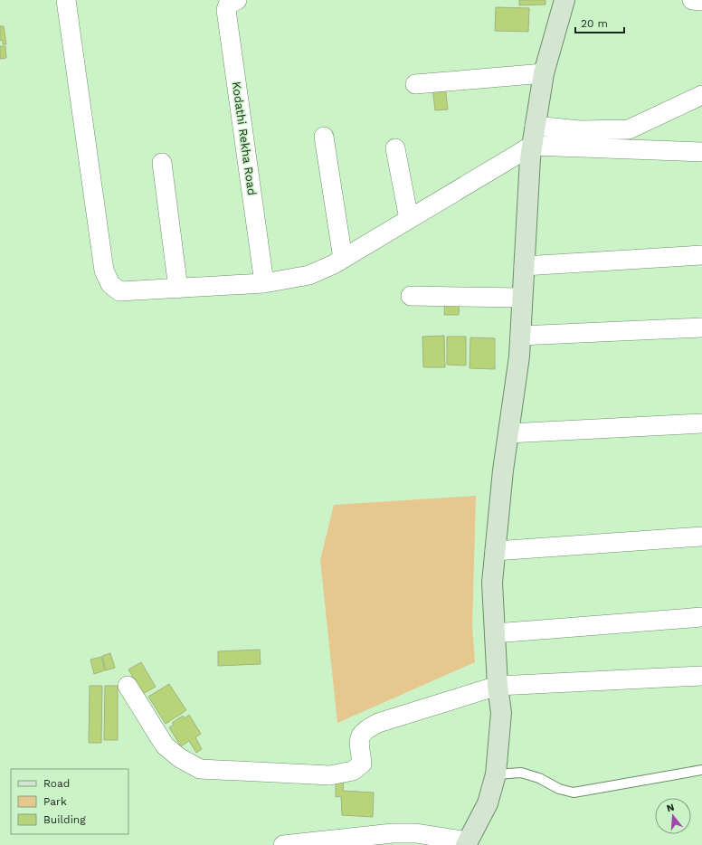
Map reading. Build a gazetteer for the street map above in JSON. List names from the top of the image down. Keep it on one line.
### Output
{"streets":{"street":["Kodathi Rekha Road"]},"legend":["Road","Park","Building"],"scale_bar":"20 m","north":"top"}
